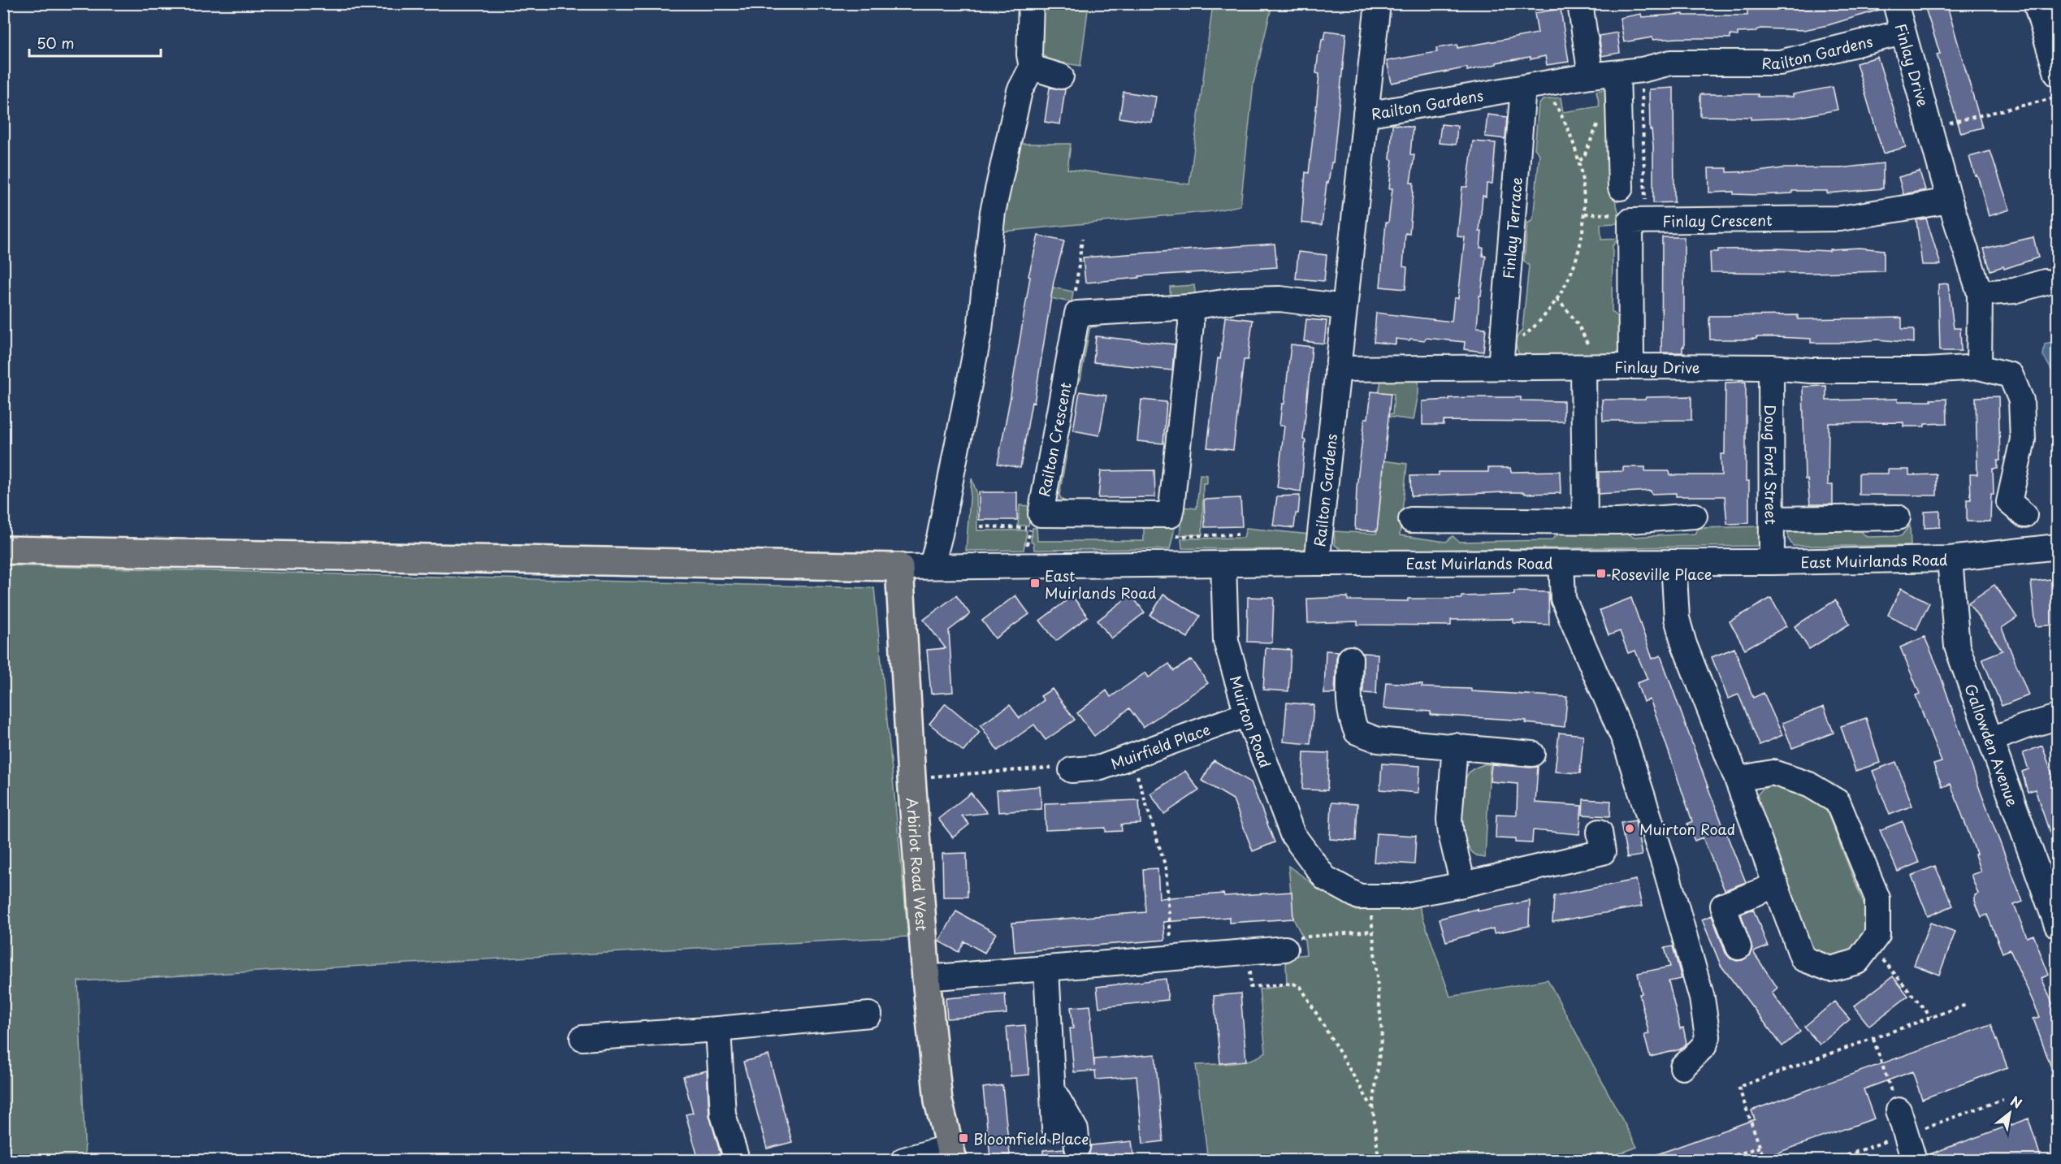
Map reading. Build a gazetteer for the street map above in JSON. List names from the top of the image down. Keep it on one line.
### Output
{"streets":{"main road":["Arbirlot Road West"],"street":["Railton Gardens","Finlay Drive","Finlay Crescent","Finlay Terrace","Railton Crescent","Doug Ford Street","East Muirlands Road","Muirton Road","Gallowden Avenue","Muirfield Place"]},"crossings":[["Railton Gardens","Finlay Drive"],["Railton Gardens","Finlay Terrace"],["Railton Gardens","Railton Crescent"],["Railton Gardens","East Muirlands Road"],["Finlay Drive","Finlay Crescent"],["Finlay Drive","Finlay Terrace"],["Finlay Drive","Doug Ford Street"],["Doug Ford Street","East Muirlands Road"],["East Muirlands Road","Muirton Road"],["East Muirlands Road","Gallowden Avenue"],["East Muirlands Road","Arbirlot Road West"],["Muirton Road","Muirfield Place"]],"places":{"transit":["Roseville Place","East Muirlands Road","Bloomfield Place"],"other":["Muirton Road"]},"scale_bar":"50 m","north":"top right"}
